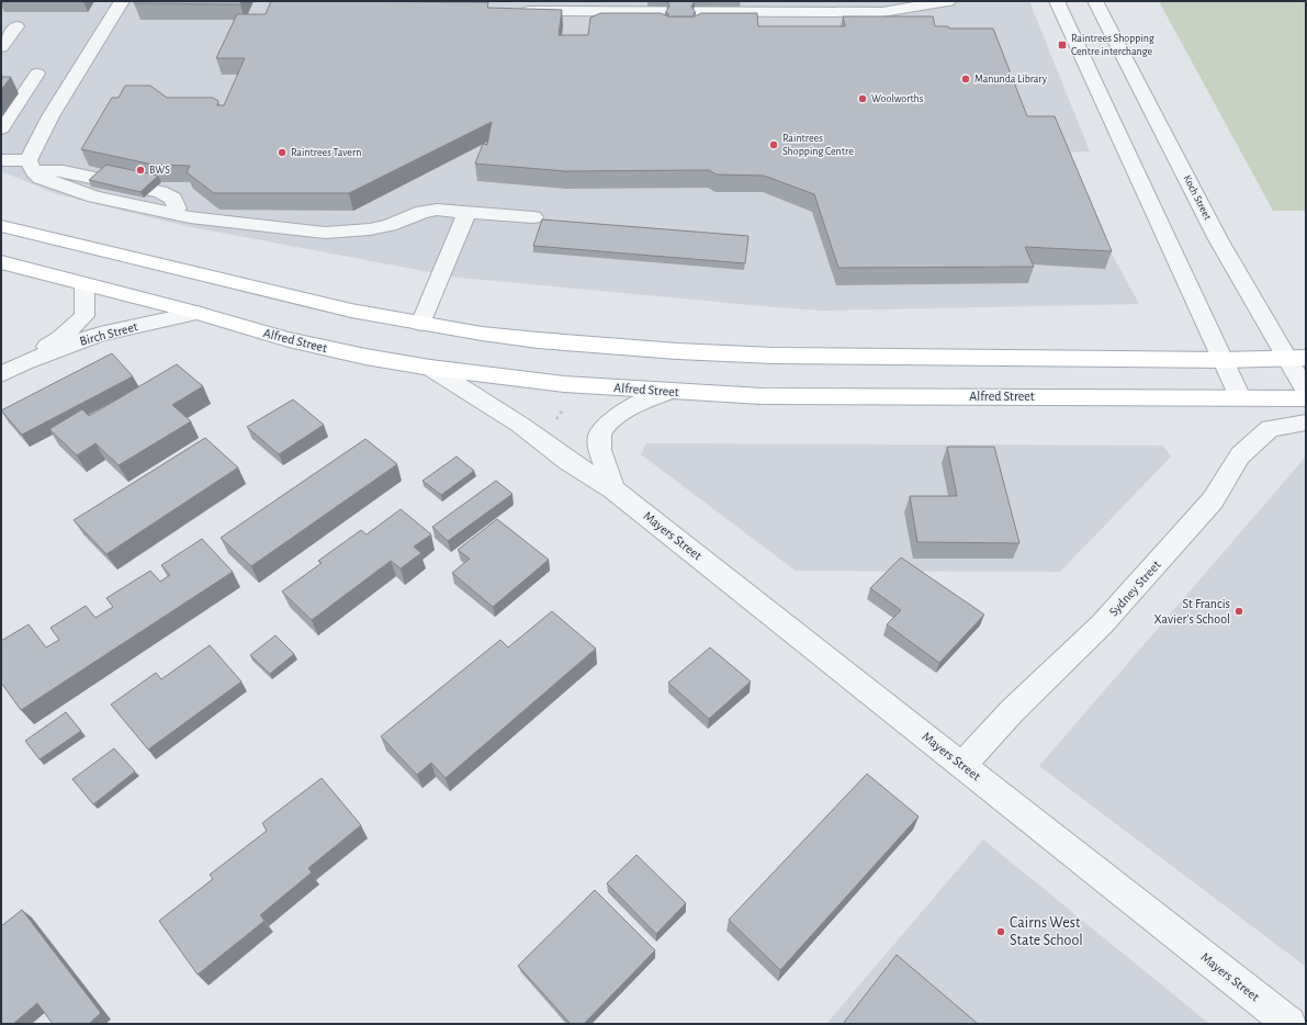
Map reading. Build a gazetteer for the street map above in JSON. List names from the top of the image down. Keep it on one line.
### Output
{"streets":{"main road":["Alfred Street"],"street":["Koch Street","Birch Street","Mayers Street","Sydney Street"]},"crossings":[["Birch Street","Alfred Street"],["Alfred Street","Mayers Street"],["Mayers Street","Sydney Street"]],"places":{"transit":["Raintrees Shopping Centre interchange"],"other":["Manunda Library","Woolworths","Raintrees Shopping Centre","Raintrees Tavern","BWS","St Francis Xavier's School","Cairns West State School"]}}
